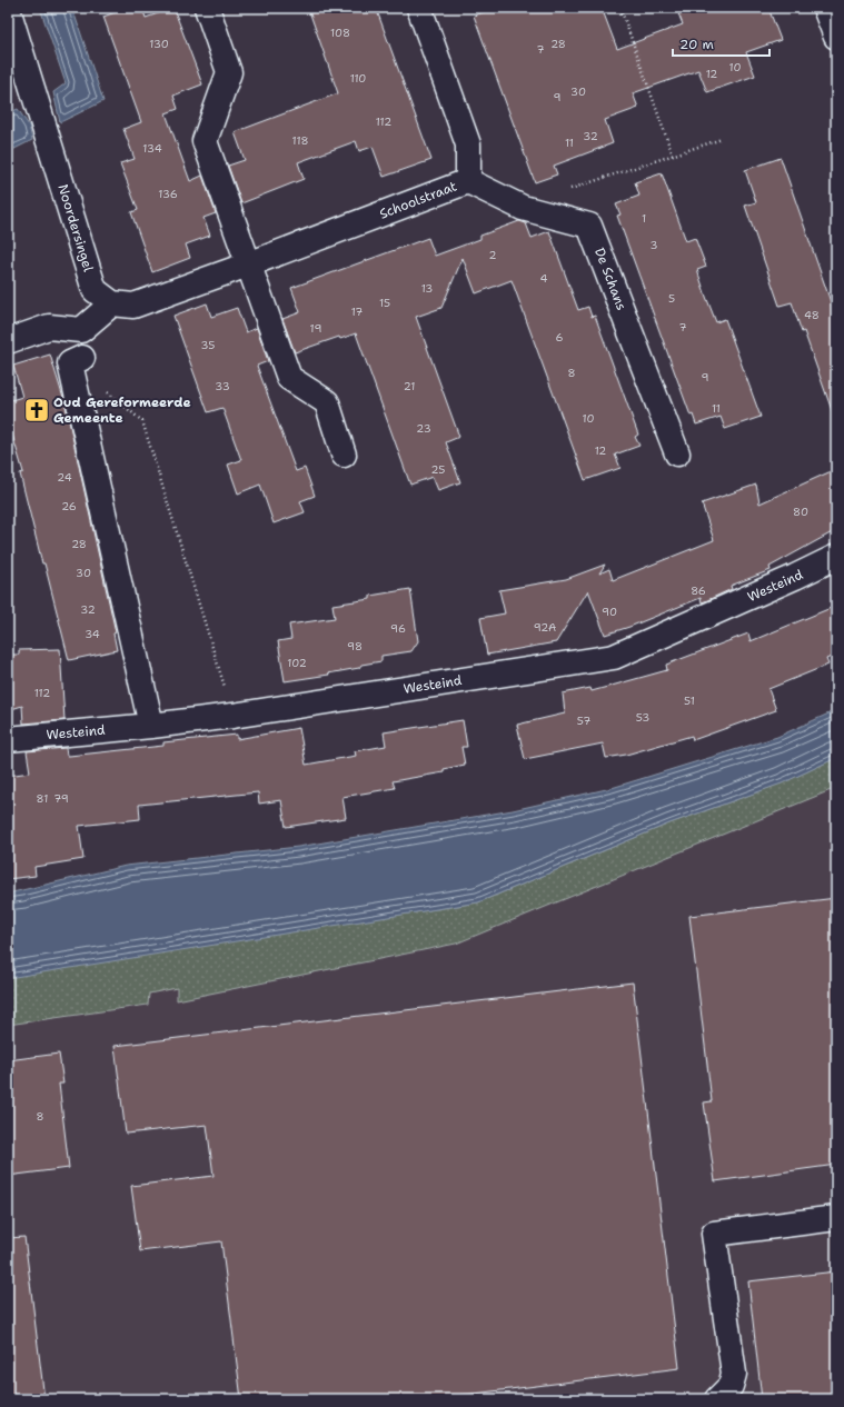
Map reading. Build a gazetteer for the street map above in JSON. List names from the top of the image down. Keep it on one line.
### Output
{"streets":{"street":["Schoolstraat","Noordersingel","De Schans","Westeind"]},"crossings":[["Schoolstraat","De Schans"]],"places":{"church":["Oud Gereformeerde Gemeente"]},"house_numbers":["108","130","28","7","10","12","110","30","9","112","32","118","11","134","136","1","3","2","4","13","5","15","17","48","7","19","6","35","8","9","33","21","11","10","23","12","25","24","26","80","28","30","86","32","90","92A","96","34","98","102","112","51","53","57","81","79","8"],"scale_bar":"20 m"}
